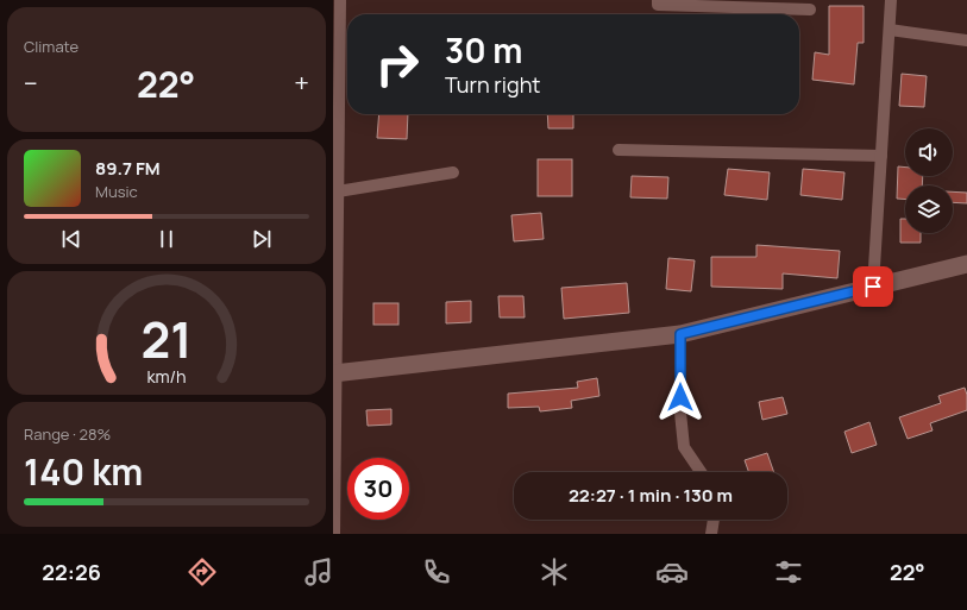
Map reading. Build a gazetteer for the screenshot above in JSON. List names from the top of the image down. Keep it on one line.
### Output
{"page":{"tile":["Climate",["Range · 28%","140 km"]],"turn":["30 m","Turn right"],"heat":["−","22°","+"],"song":["89.7 FM","Music"],"limit":"30","trip":"22:27 · 1 min · 130 m","tabs":["22:26","22°"],"gauge":["21","km/h"]}}
